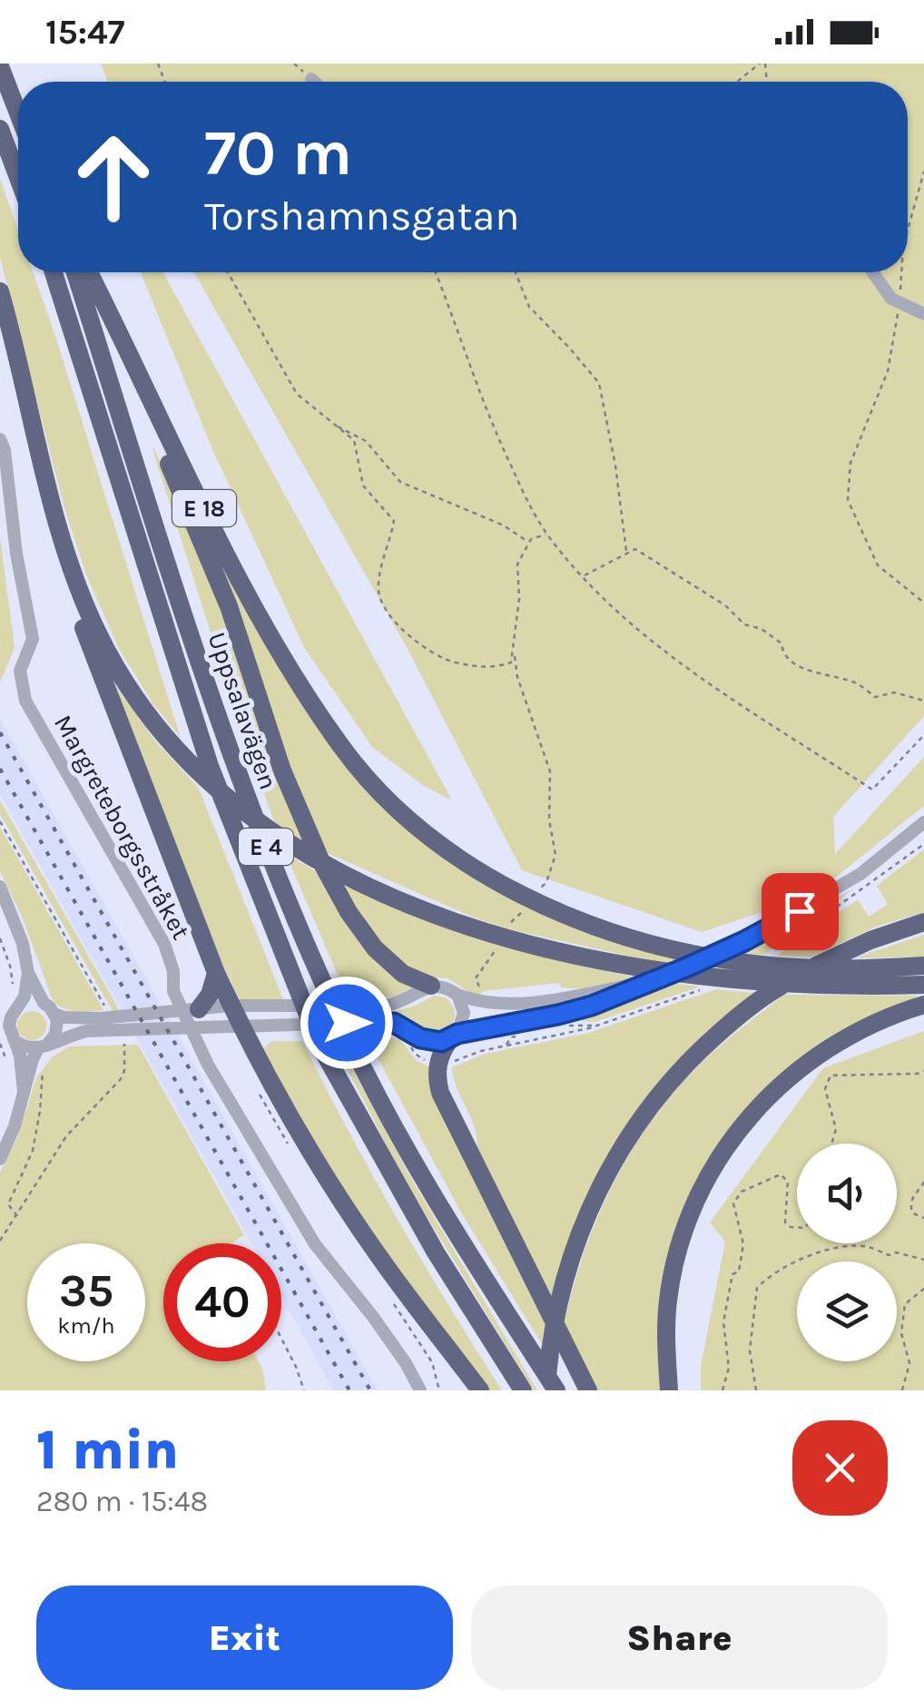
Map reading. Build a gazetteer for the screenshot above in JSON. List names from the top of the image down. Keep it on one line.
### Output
{"streets":{"highway":["E 18","Uppsalavägen","E 4"],"street":["Margreteborgsstråket"]},"page":{"status":"15:47","turn":["70 m","Torshamnsgatan"],"speed":"35 km/h","limit":"40","heading":["1 min","280 m · 15:48"],"buttons":["Exit","Share"]}}
